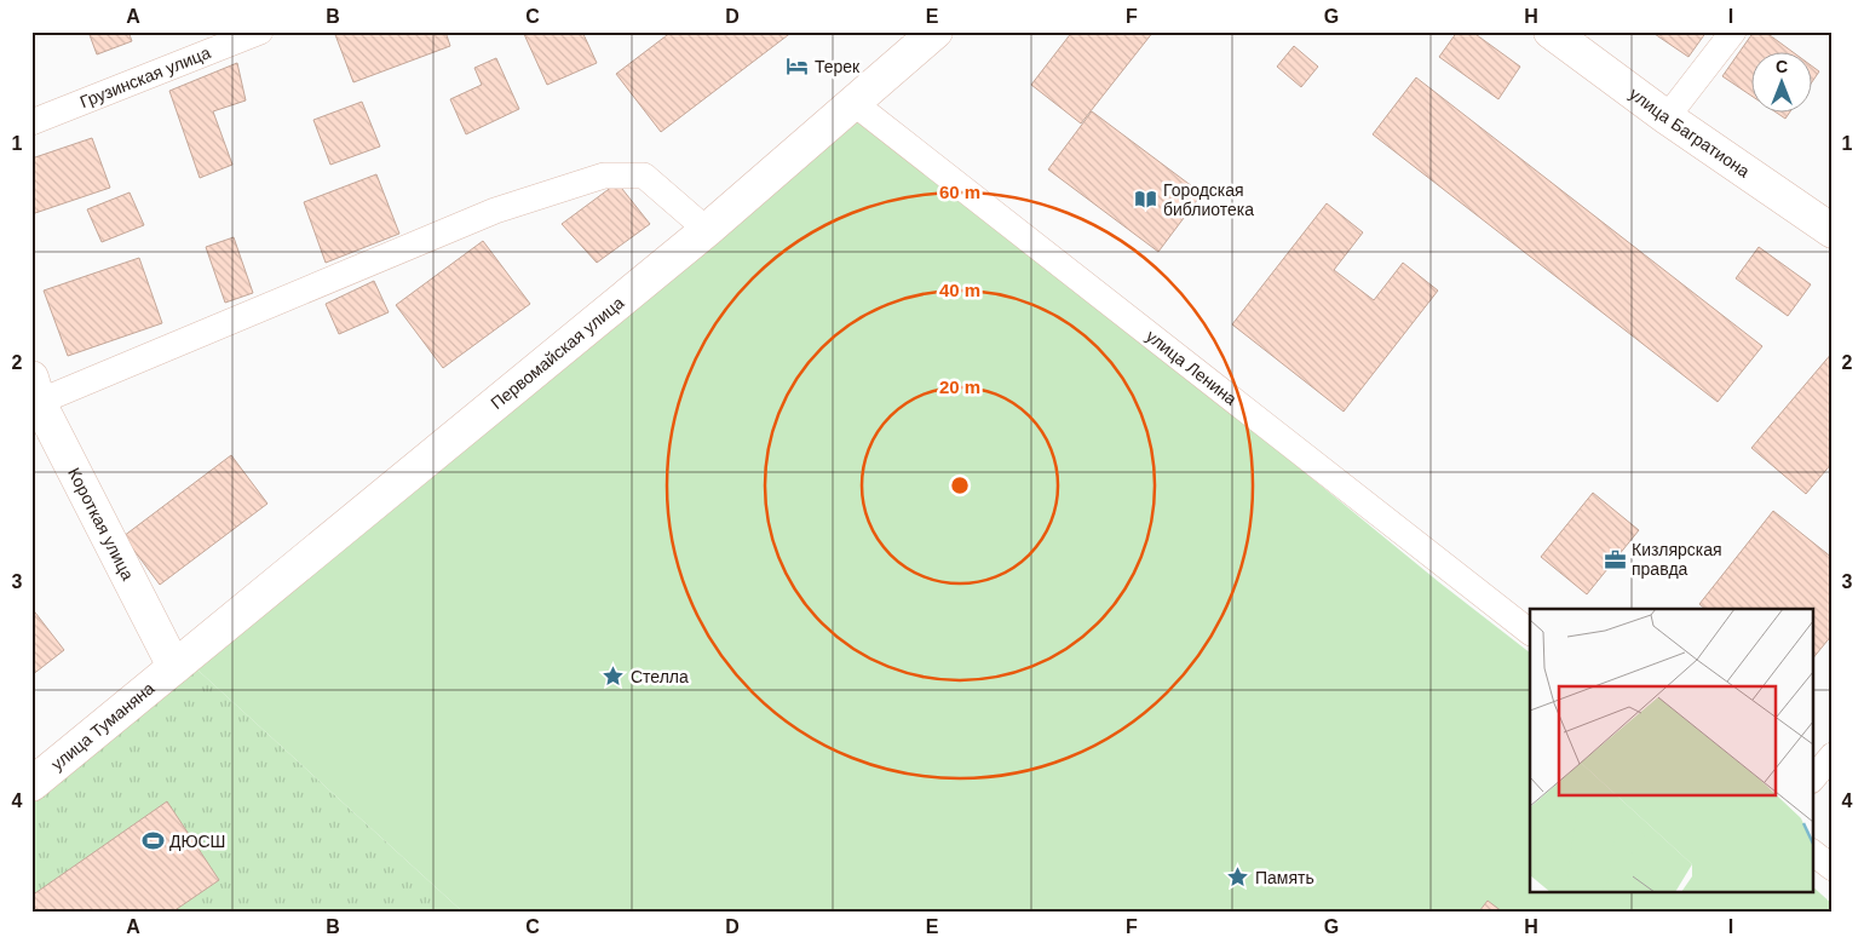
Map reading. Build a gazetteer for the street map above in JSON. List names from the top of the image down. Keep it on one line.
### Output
{"streets":{"main road":["улица Багратиона","Первомайская улица","Короткая улица","улица Туманяна"],"street":["Грузинская улица","улица Ленина"]},"crossings":[["Первомайская улица","улица Ленина"],["Первомайская улица","Короткая улица"],["Первомайская улица","улица Туманяна"],["Короткая улица","улица Туманяна"]],"places":{"hotel":["Терек"],"library":["Городская библиотека"],"office":["Кизлярская правда"],"place":["Стелла","Память"],"sports":["ДЮСШ"]},"north":"top","grid":{"columns":["A","B","C","D","E","F","G","H","I"],"rows":["1","2","3","4"]},"rings":["60 m","40 m","20 m"]}
